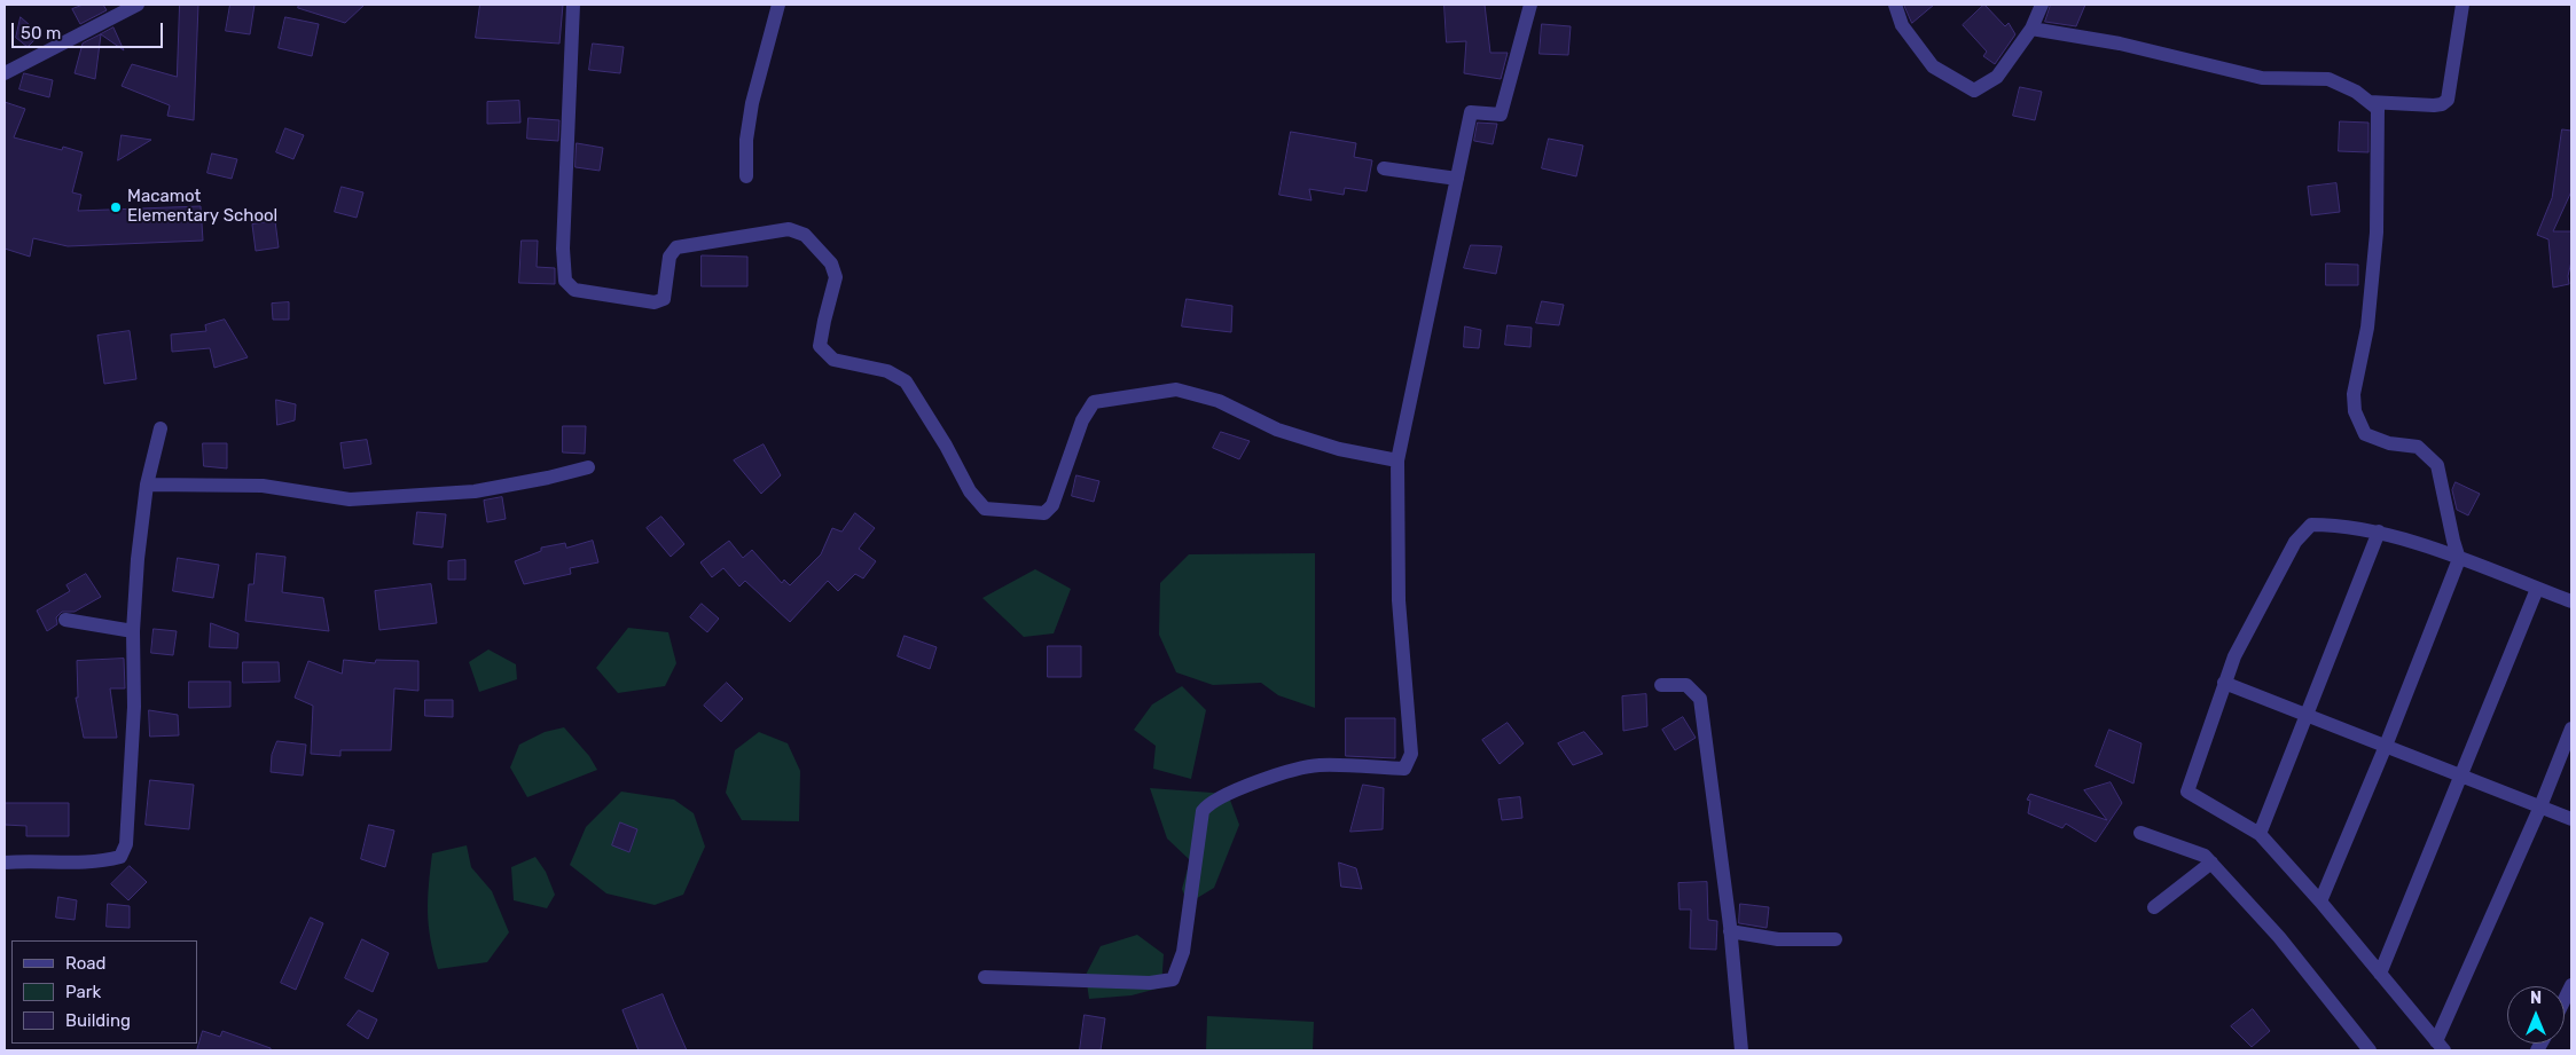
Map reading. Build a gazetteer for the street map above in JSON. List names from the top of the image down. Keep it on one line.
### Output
{"places":["Macamot Elementary School"],"legend":["Road","Park","Building"],"scale_bar":"50 m","north":"top"}
